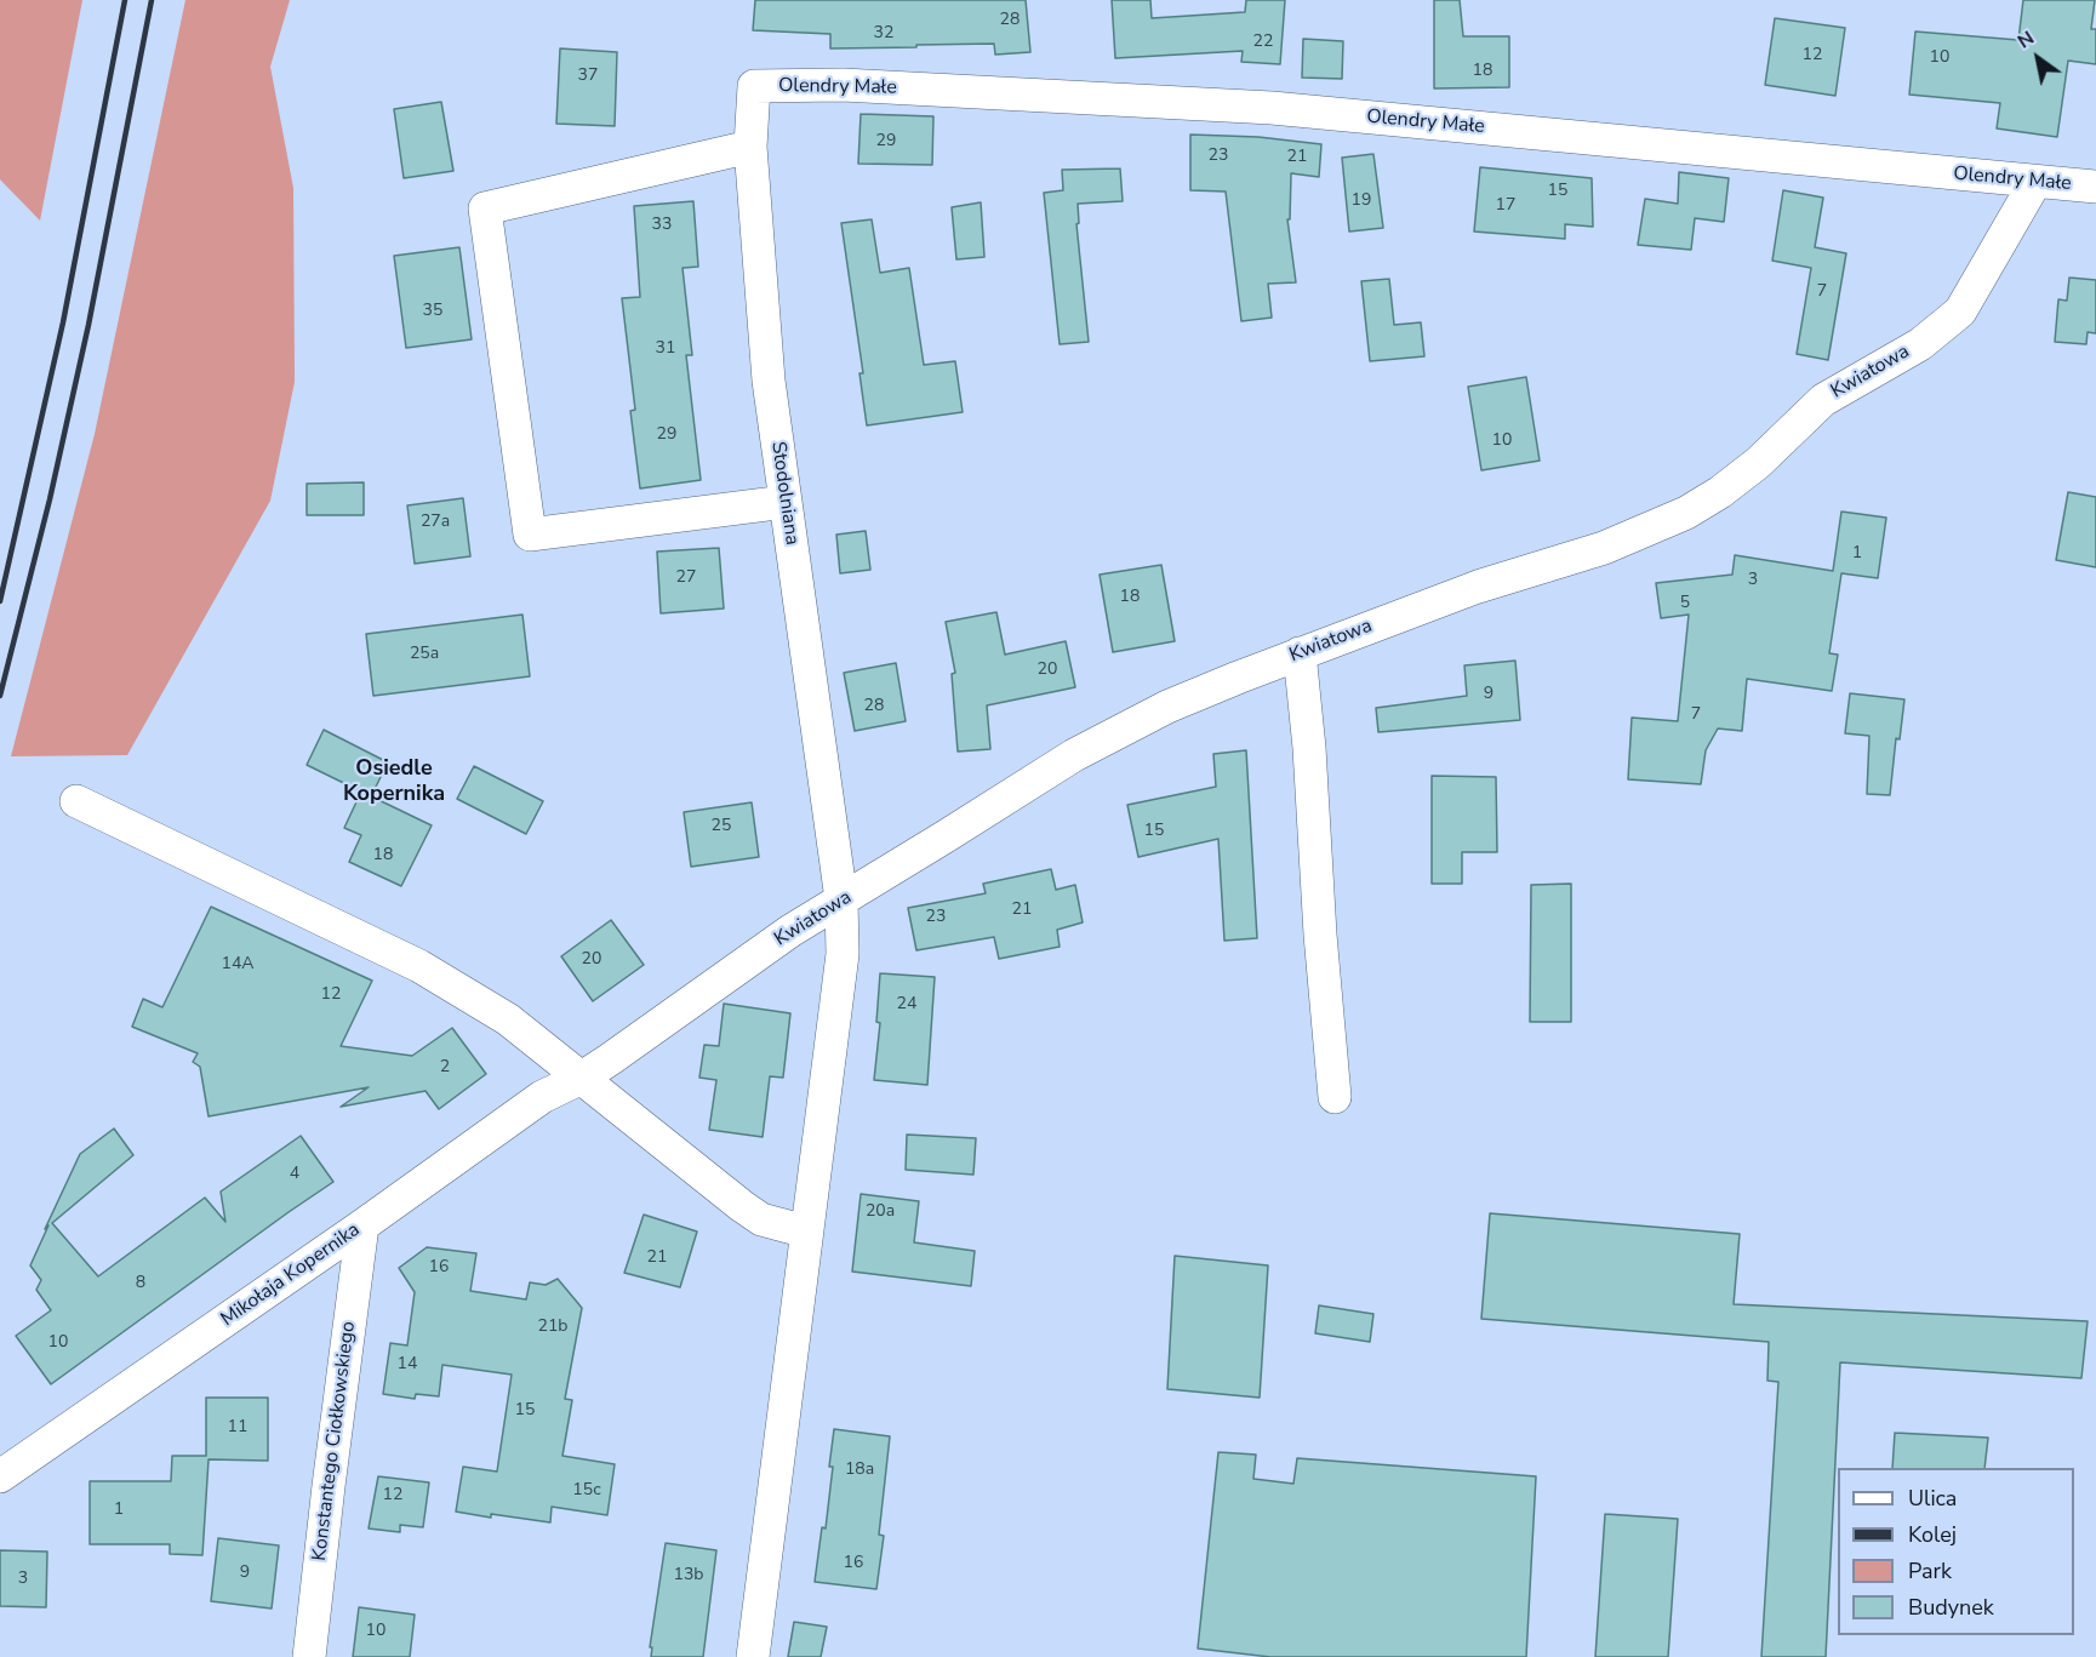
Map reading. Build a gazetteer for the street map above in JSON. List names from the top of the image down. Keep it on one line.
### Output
{"streets":{"street":["Olendry Małe","Kwiatowa","Stodolniana","Mikołaja Kopernika","Konstantego Ciołkowskiego"]},"crossings":[["Olendry Małe","Kwiatowa"],["Olendry Małe","Stodolniana"],["Kwiatowa","Stodolniana"],["Kwiatowa","Mikołaja Kopernika"],["Mikołaja Kopernika","Konstantego Ciołkowskiego"]],"districts":["Osiedle Kopernika"],"house_numbers":["28","32","22","12","10","18","37","29","23","21","15","19","17","33","7","35","31","29","10","27a","1","27","3","18","5","25a","20","9","28","7","25","15","18","21","23","20","14A","12","24","2","4","20a","21","16","8","21b","10","14","15","11","18a","15c","12","1","16","9","13b","3","10"],"legend":["Ulica","Kolej","Park","Budynek"],"north":"top left"}
